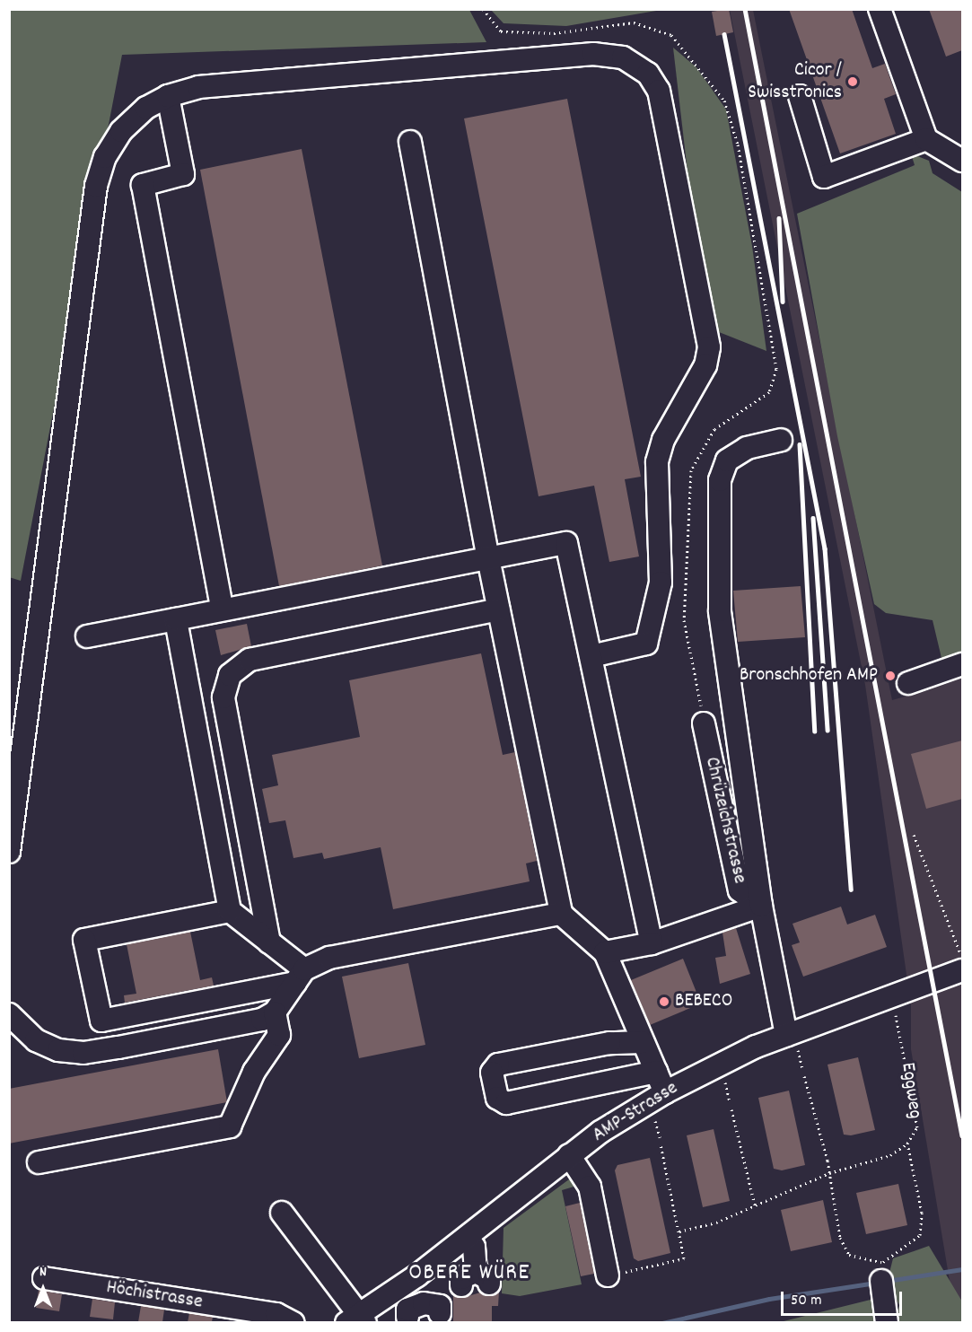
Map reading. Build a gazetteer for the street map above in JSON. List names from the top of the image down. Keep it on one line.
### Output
{"streets":{"street":["Chrüzeichstrasse","AMP-Strasse","Höchistrasse"],"path":["Eggweg"]},"crossings":[["Chrüzeichstrasse","AMP-Strasse"],["Eggweg","AMP-Strasse"]],"districts":["OBERE WÜRE"],"places":["Cicor / Swisstronics","Bronschhofen AMP","BEBECO"],"scale_bar":"50 m","north":"top"}
